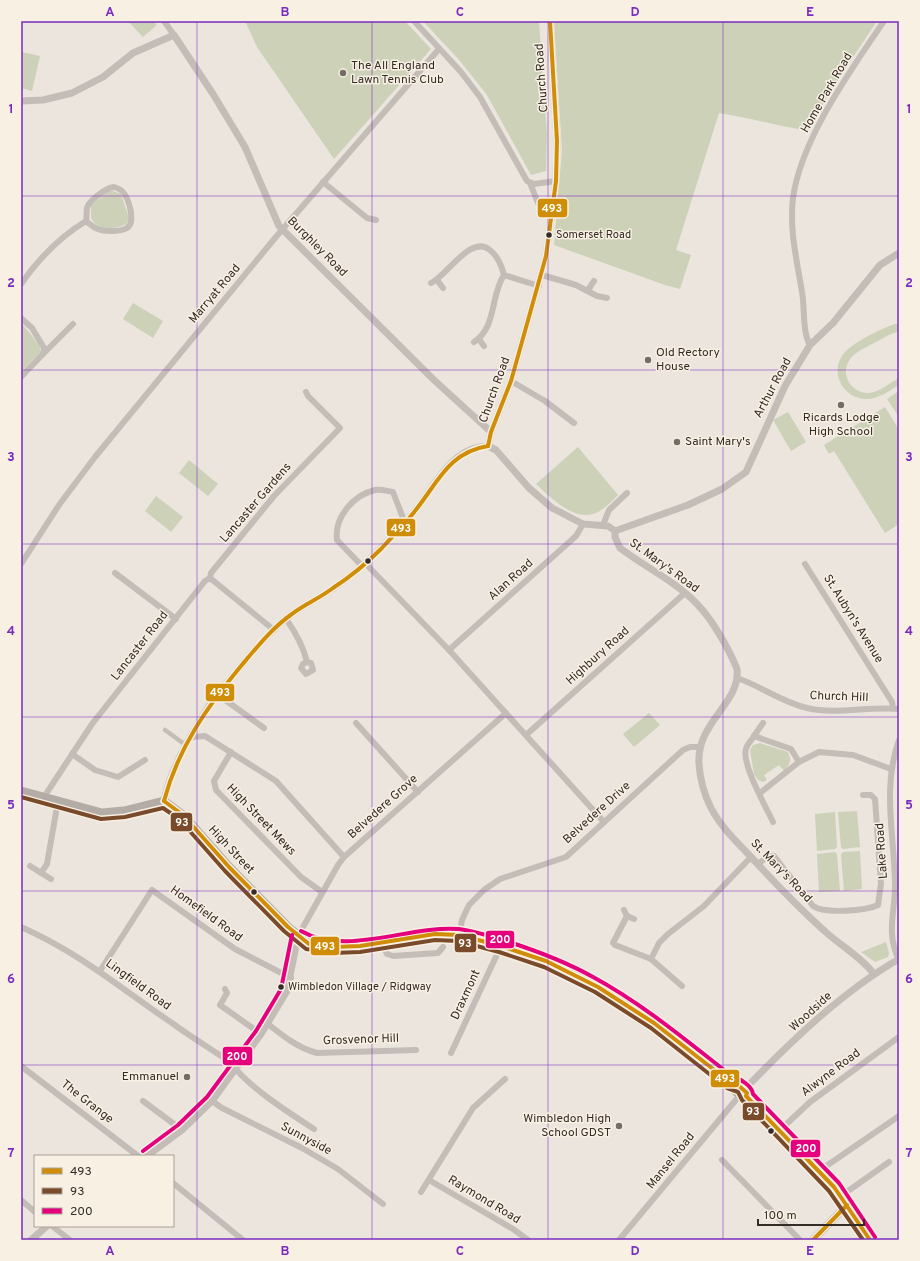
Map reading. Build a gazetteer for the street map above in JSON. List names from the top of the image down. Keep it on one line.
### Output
{"streets":{"main road":["High Street"],"street":["Church Road","Home Park Road","Burghley Road","Marryat Road","Arthur Road","Lancaster Gardens","St. Mary's Road","Alan Road","St. Aubyn's Avenue","Lancaster Road","Highbury Road","Church Hill","Belvedere Grove","Belvedere Drive","High Street Mews","Lake Road","Homefield Road","Lingfield Road","Draxmont","Woodside","Grosvenor Hill","Alwyne Road","The Grange","Sunnyside","Mansel Road","Raymond Road"]},"crossings":[["Church Road","Burghley Road"],["Home Park Road","Arthur Road"],["Burghley Road","Marryat Road"],["Arthur Road","St. Mary's Road"],["Lancaster Gardens","Lancaster Road"],["St. Mary's Road","Highbury Road"],["St. Mary's Road","Church Hill"],["St. Mary's Road","Belvedere Drive"],["St. Mary's Road","Woodside"],["St. Aubyn's Avenue","Church Hill"],["Belvedere Grove","High Street Mews"],["Belvedere Grove","High Street"],["Belvedere Drive","High Street"],["High Street","Draxmont"],["High Street","Woodside"],["High Street","Alwyne Road"],["High Street","Mansel Road"],["Lake Road","Woodside"],["Homefield Road","Lingfield Road"],["Woodside","Mansel Road"]],"places":["The All England Lawn Tennis Club","Somerset Road","Old Rectory House","Ricards Lodge High School","Saint Mary's","Wimbledon Village / Ridgway","Emmanuel","Wimbledon High School GDST"],"lines":["transit line 493","transit line 93","transit line 200"],"legend":["493","93","200"],"scale_bar":"100 m","grid":{"columns":["A","B","C","D","E"],"rows":["1","2","3","4","5","6","7"]}}
